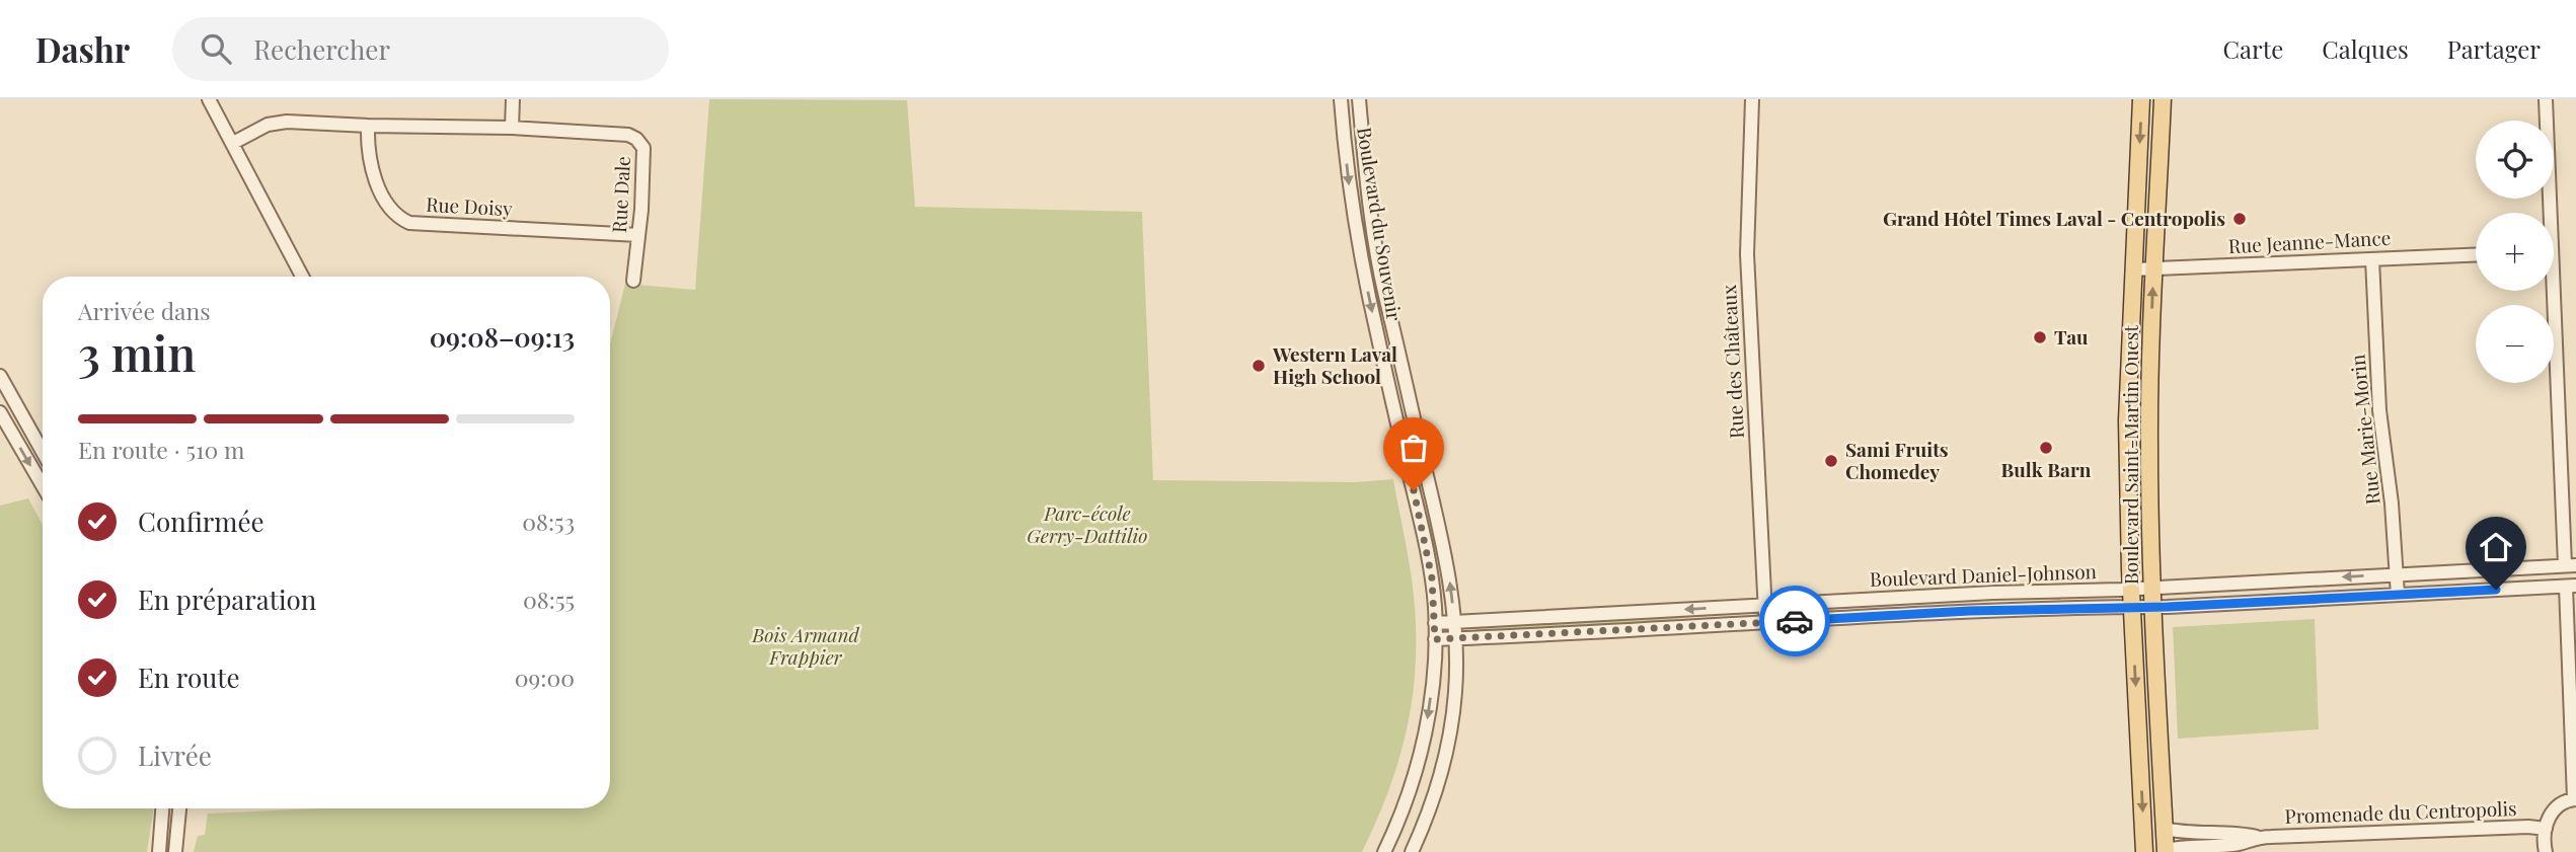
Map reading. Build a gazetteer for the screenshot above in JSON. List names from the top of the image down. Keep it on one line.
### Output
{"streets":{"main road":["Boulevard Saint-Martin Ouest"],"street":["Rue Dale","Rue Doisy","Boulevard du Souvenir","Rue Jeanne-Mance","Rue des Châteaux","Rue Marie-Morin","Boulevard Daniel-Johnson","Promenade du Centropolis"]},"crossings":[["Rue Dale","Rue Doisy"],["Boulevard du Souvenir","Boulevard Daniel-Johnson"],["Rue Jeanne-Mance","Rue Marie-Morin"],["Rue Jeanne-Mance","Boulevard Saint-Martin Ouest"],["Rue des Châteaux","Boulevard Daniel-Johnson"],["Rue Marie-Morin","Boulevard Daniel-Johnson"],["Boulevard Saint-Martin Ouest","Boulevard Daniel-Johnson"],["Boulevard Saint-Martin Ouest","Promenade du Centropolis"]],"parks":["Parc-école Gerry-Dattilio","Bois Armand Frappier"],"places":["Grand Hôtel Times Laval - Centropolis","Tau","Western Laval High School","Bulk Barn","Sami Fruits Chomedey"],"page":{"header":"Dashr","search":"Rechercher","nav":["Carte","Calques","Partager"],"map_buttons":["+","−"],"heading":["3 min","Arrivée dans","09:08–09:13"],"bar":"En route · 510 m","list":[["Confirmée","08:53"],["En préparation","08:55"],["En route","09:00"],"Livrée"]}}
